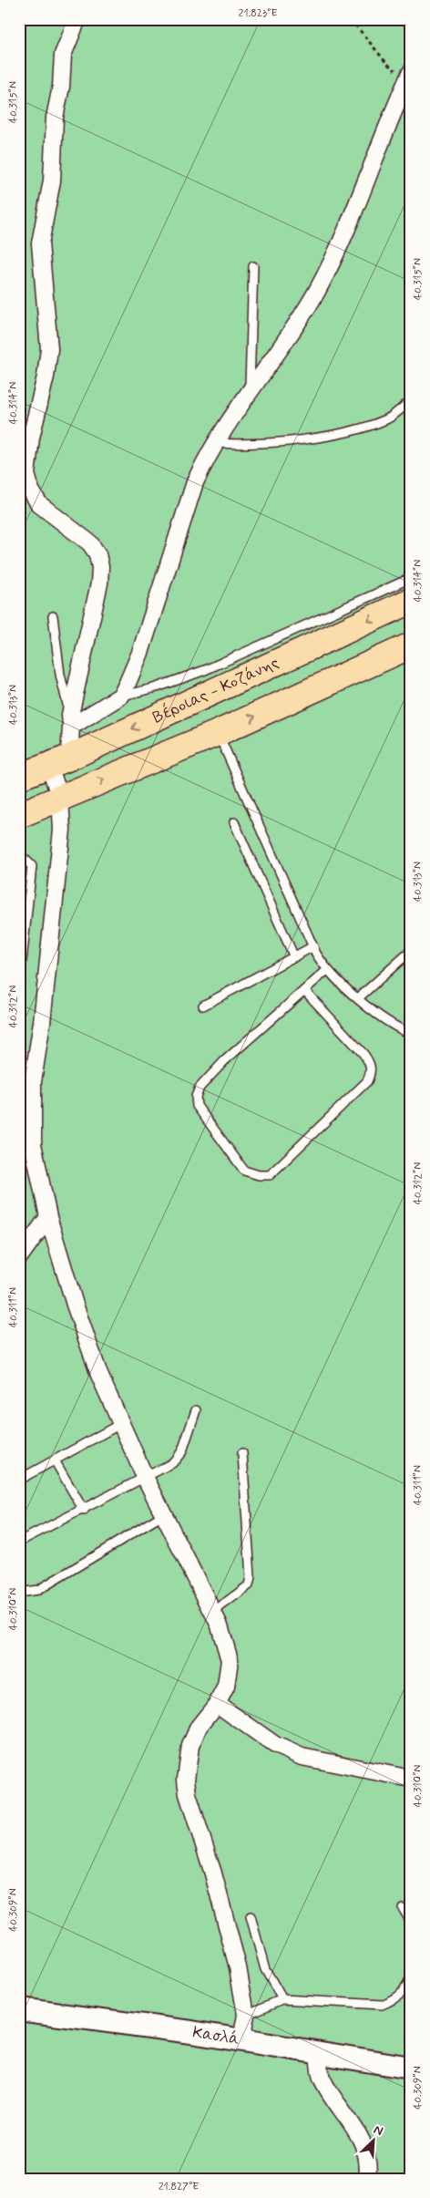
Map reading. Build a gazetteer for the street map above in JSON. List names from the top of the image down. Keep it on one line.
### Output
{"streets":{"main road":["Βέροιας - Κοζάνης"],"street":["Κασλά"]},"north":"top right","coordinates":["21.823°E","40.315°N","40.314°N","40.313°N","40.312°N","40.311°N","40.310°N","40.309°N","21.827°E"]}
